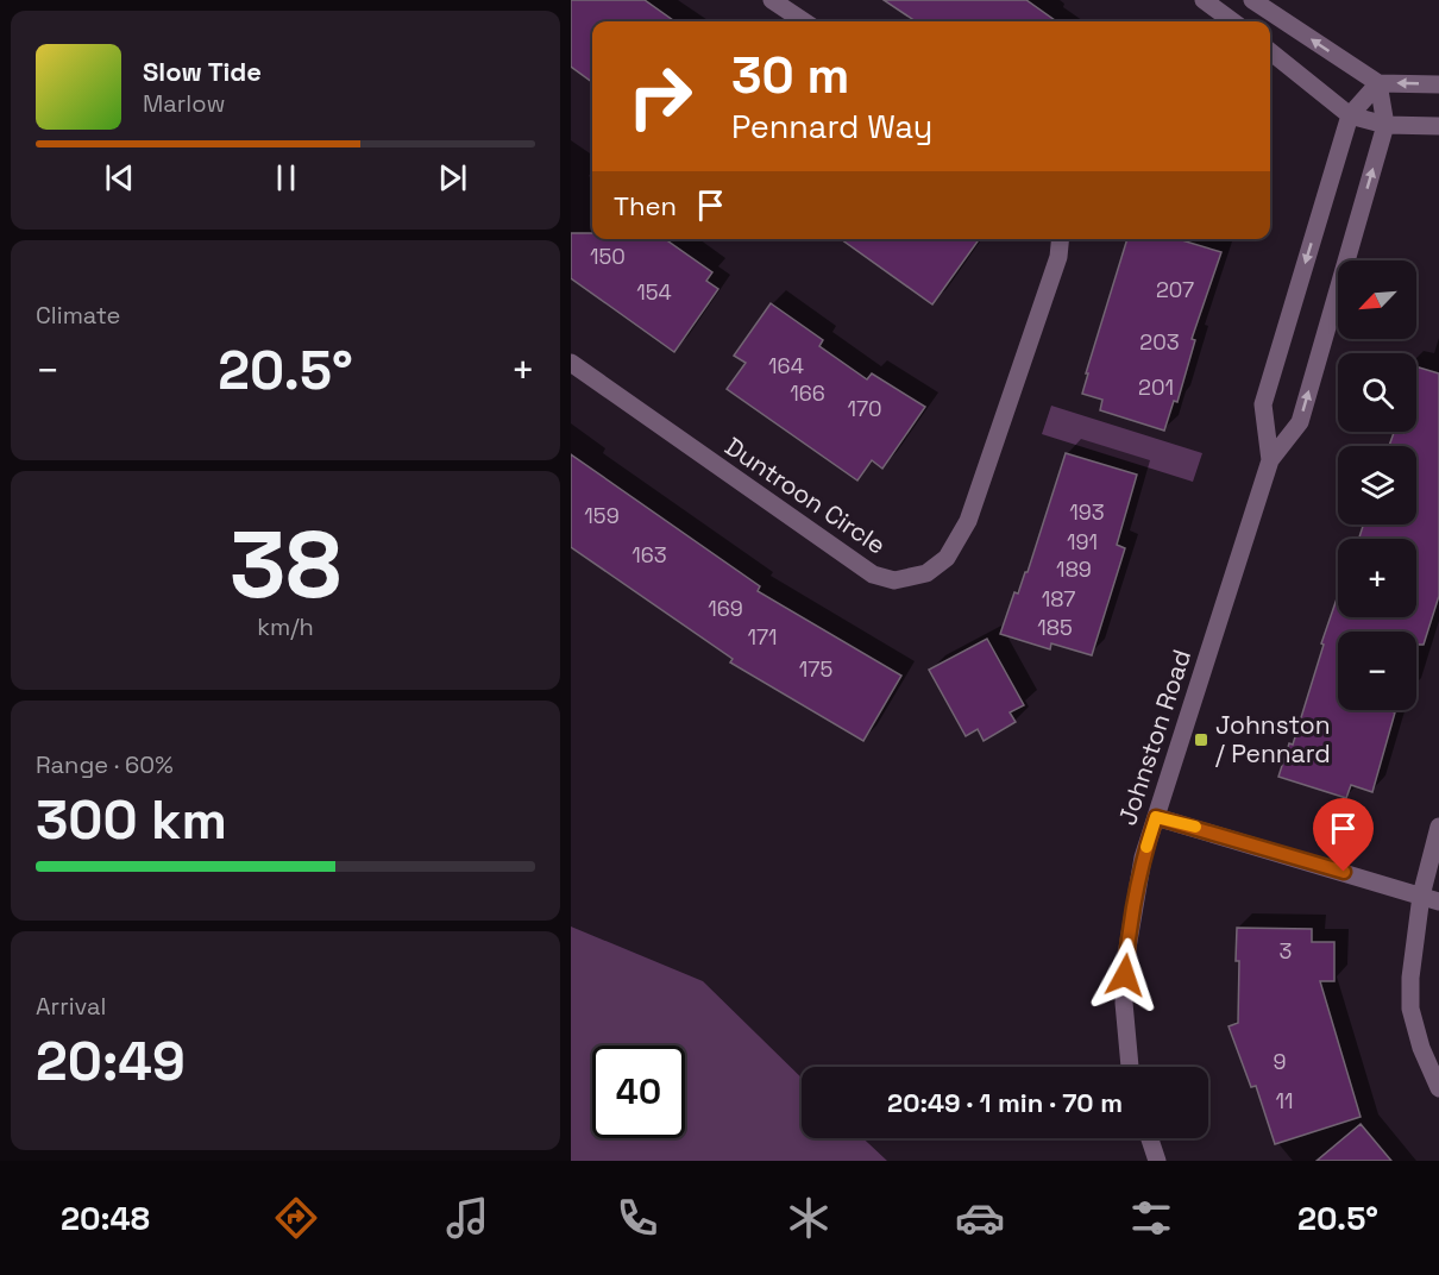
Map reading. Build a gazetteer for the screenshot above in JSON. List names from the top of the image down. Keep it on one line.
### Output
{"streets":{"street":["Duntroon Circle","Johnston Road"]},"places":{"transit":["Johnston / Pennard"]},"house_numbers":["150","207","154","203","164","201","166","170","193","159","191","163","189","187","169","185","171","175","3","9","11"],"north":"bottom left","page":{"turn":["30 m","Pennard Way"],"song":["Slow Tide","Marlow"],"then":"Then","tile":["Climate",["38","km/h"],["Range · 60%","300 km"],["Arrival","20:49"]],"map_buttons":["+","−"],"heat":["−","20.5°","+"],"limit":"40","trip":"20:49 · 1 min · 70 m","tabs":["20:48","20.5°"]}}
